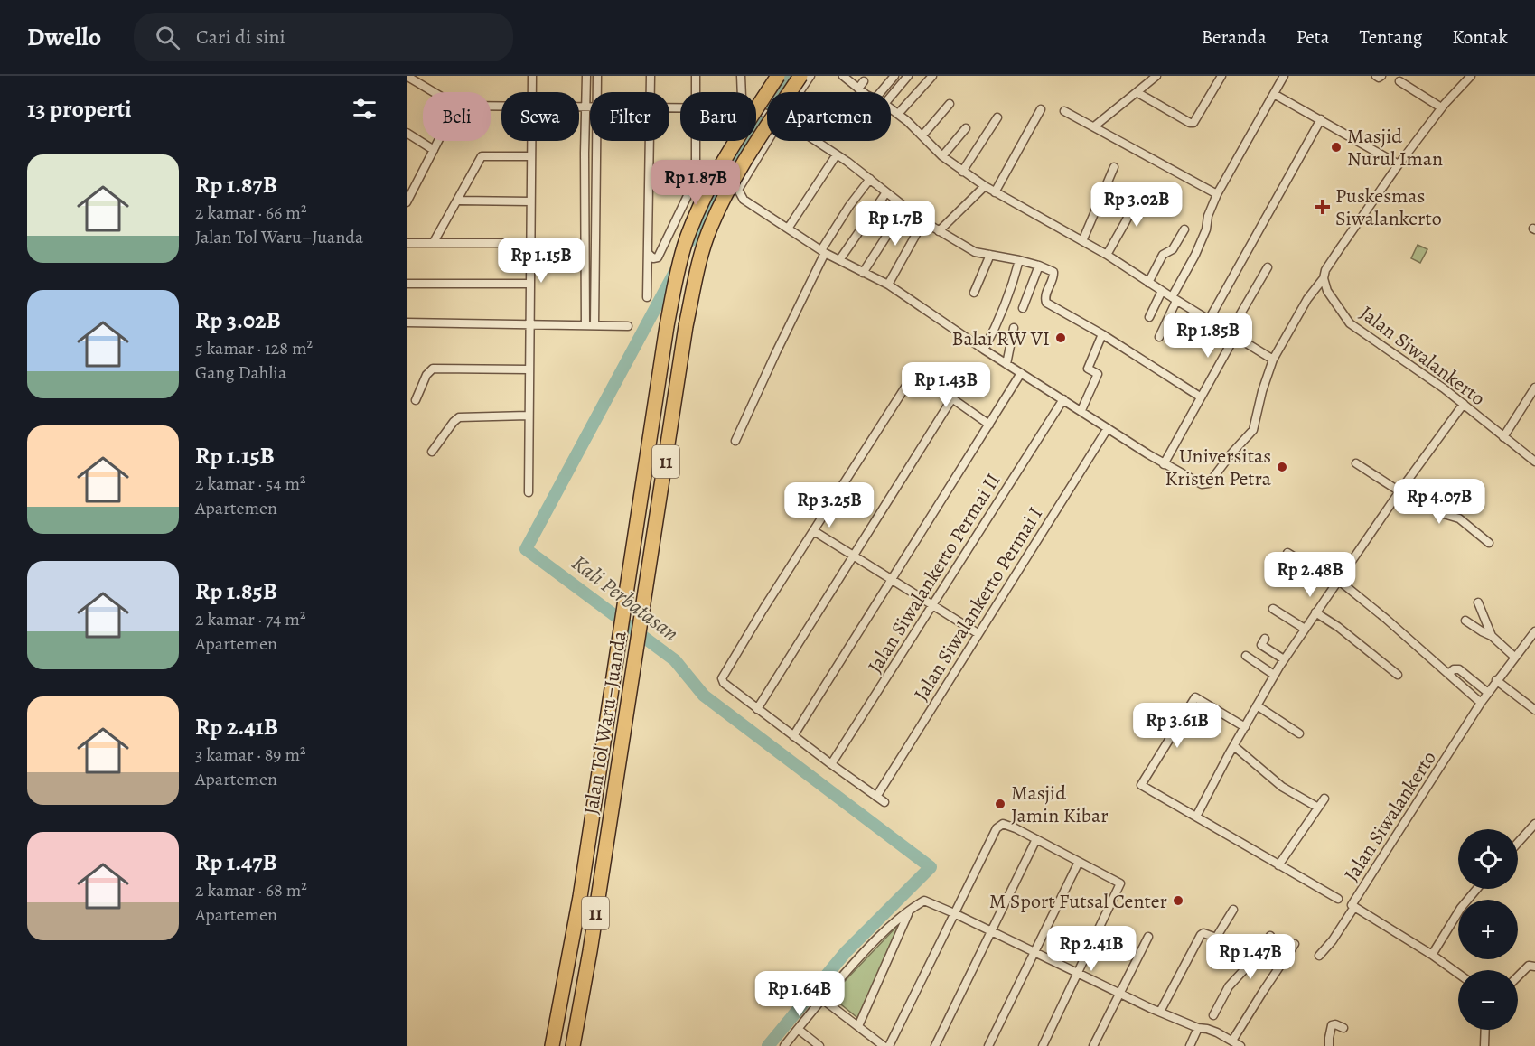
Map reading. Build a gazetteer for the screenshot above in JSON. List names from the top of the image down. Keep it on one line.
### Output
{"streets":{"highway":["11","Jalan Tol Waru–Juanda"],"street":["Jalan Siwalankerto","Jalan Siwalankerto Permai II","Jalan Siwalankerto Permai I"]},"water":["Kali Perbatasan"],"places":{"other":["Masjid Nurul Iman","Balai RW VI","Universitas Kristen Petra","Masjid Jamin Kibar","M Sport Futsal Center"],"health":["Puskesmas Siwalankerto"]},"page":{"header":"Dwello","search":"Cari di sini","nav":["Beranda","Peta","Tentang","Kontak"],"heading":"13 properti","chip":["Beli","Sewa","Filter","Baru","Apartemen"],"list":[{"name":"Rp 1.87B","note":"2 kamar · 66 m² · Jalan Tol Waru–Juanda"},{"name":"Rp 3.02B","note":"5 kamar · 128 m² · Gang Dahlia"},{"name":"Rp 1.15B","note":"2 kamar · 54 m² · Apartemen"},{"name":"Rp 1.85B","note":"2 kamar · 74 m² · Apartemen"},{"name":"Rp 2.41B","note":"3 kamar · 89 m² · Apartemen"},{"name":"Rp 1.47B","note":"2 kamar · 68 m² · Apartemen"}],"price":["Rp 1.87B","Rp 3.02B","Rp 1.7B","Rp 1.15B","Rp 1.85B","Rp 1.43B","Rp 4.07B","Rp 3.25B","Rp 2.48B","Rp 3.61B","Rp 2.41B","Rp 1.47B","Rp 1.64B"],"map_buttons":["+","−"]}}
